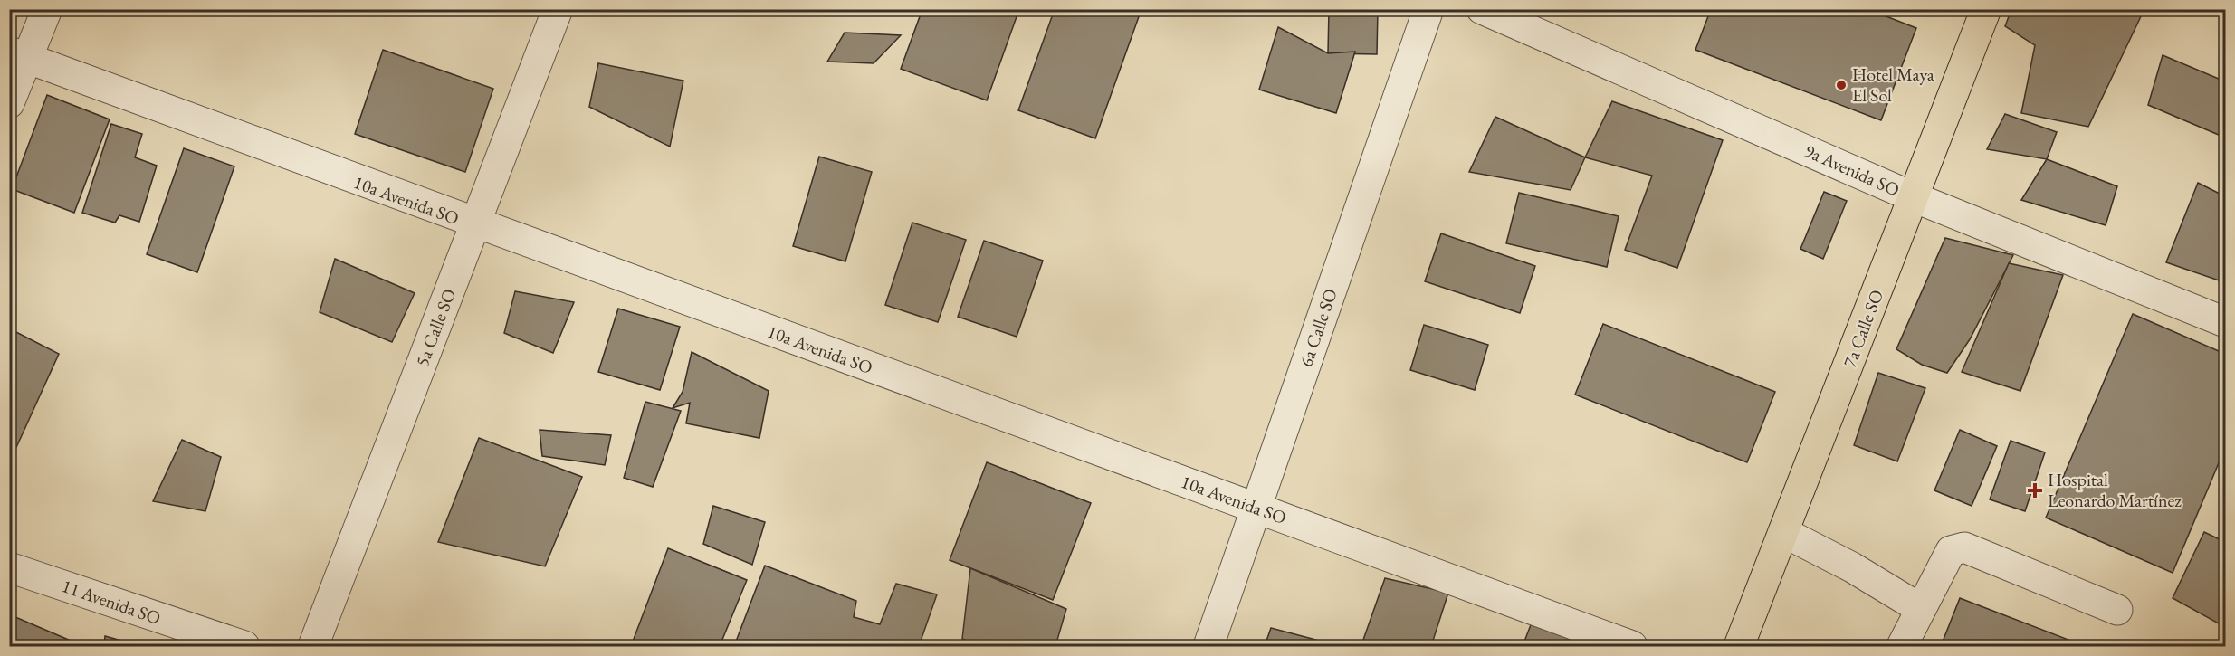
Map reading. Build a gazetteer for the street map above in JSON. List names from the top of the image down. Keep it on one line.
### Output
{"streets":{"main road":["7a Calle SO"],"street":["9a Avenida SO","10a Avenida SO","5a Calle SO","6a Calle SO","11 Avenida SO"]},"crossings":[["9a Avenida SO","7a Calle SO"],["10a Avenida SO","5a Calle SO"],["10a Avenida SO","6a Calle SO"]],"places":{"other":["Hotel Maya El Sol"],"health":["Hospital Leonardo Martínez"]}}
